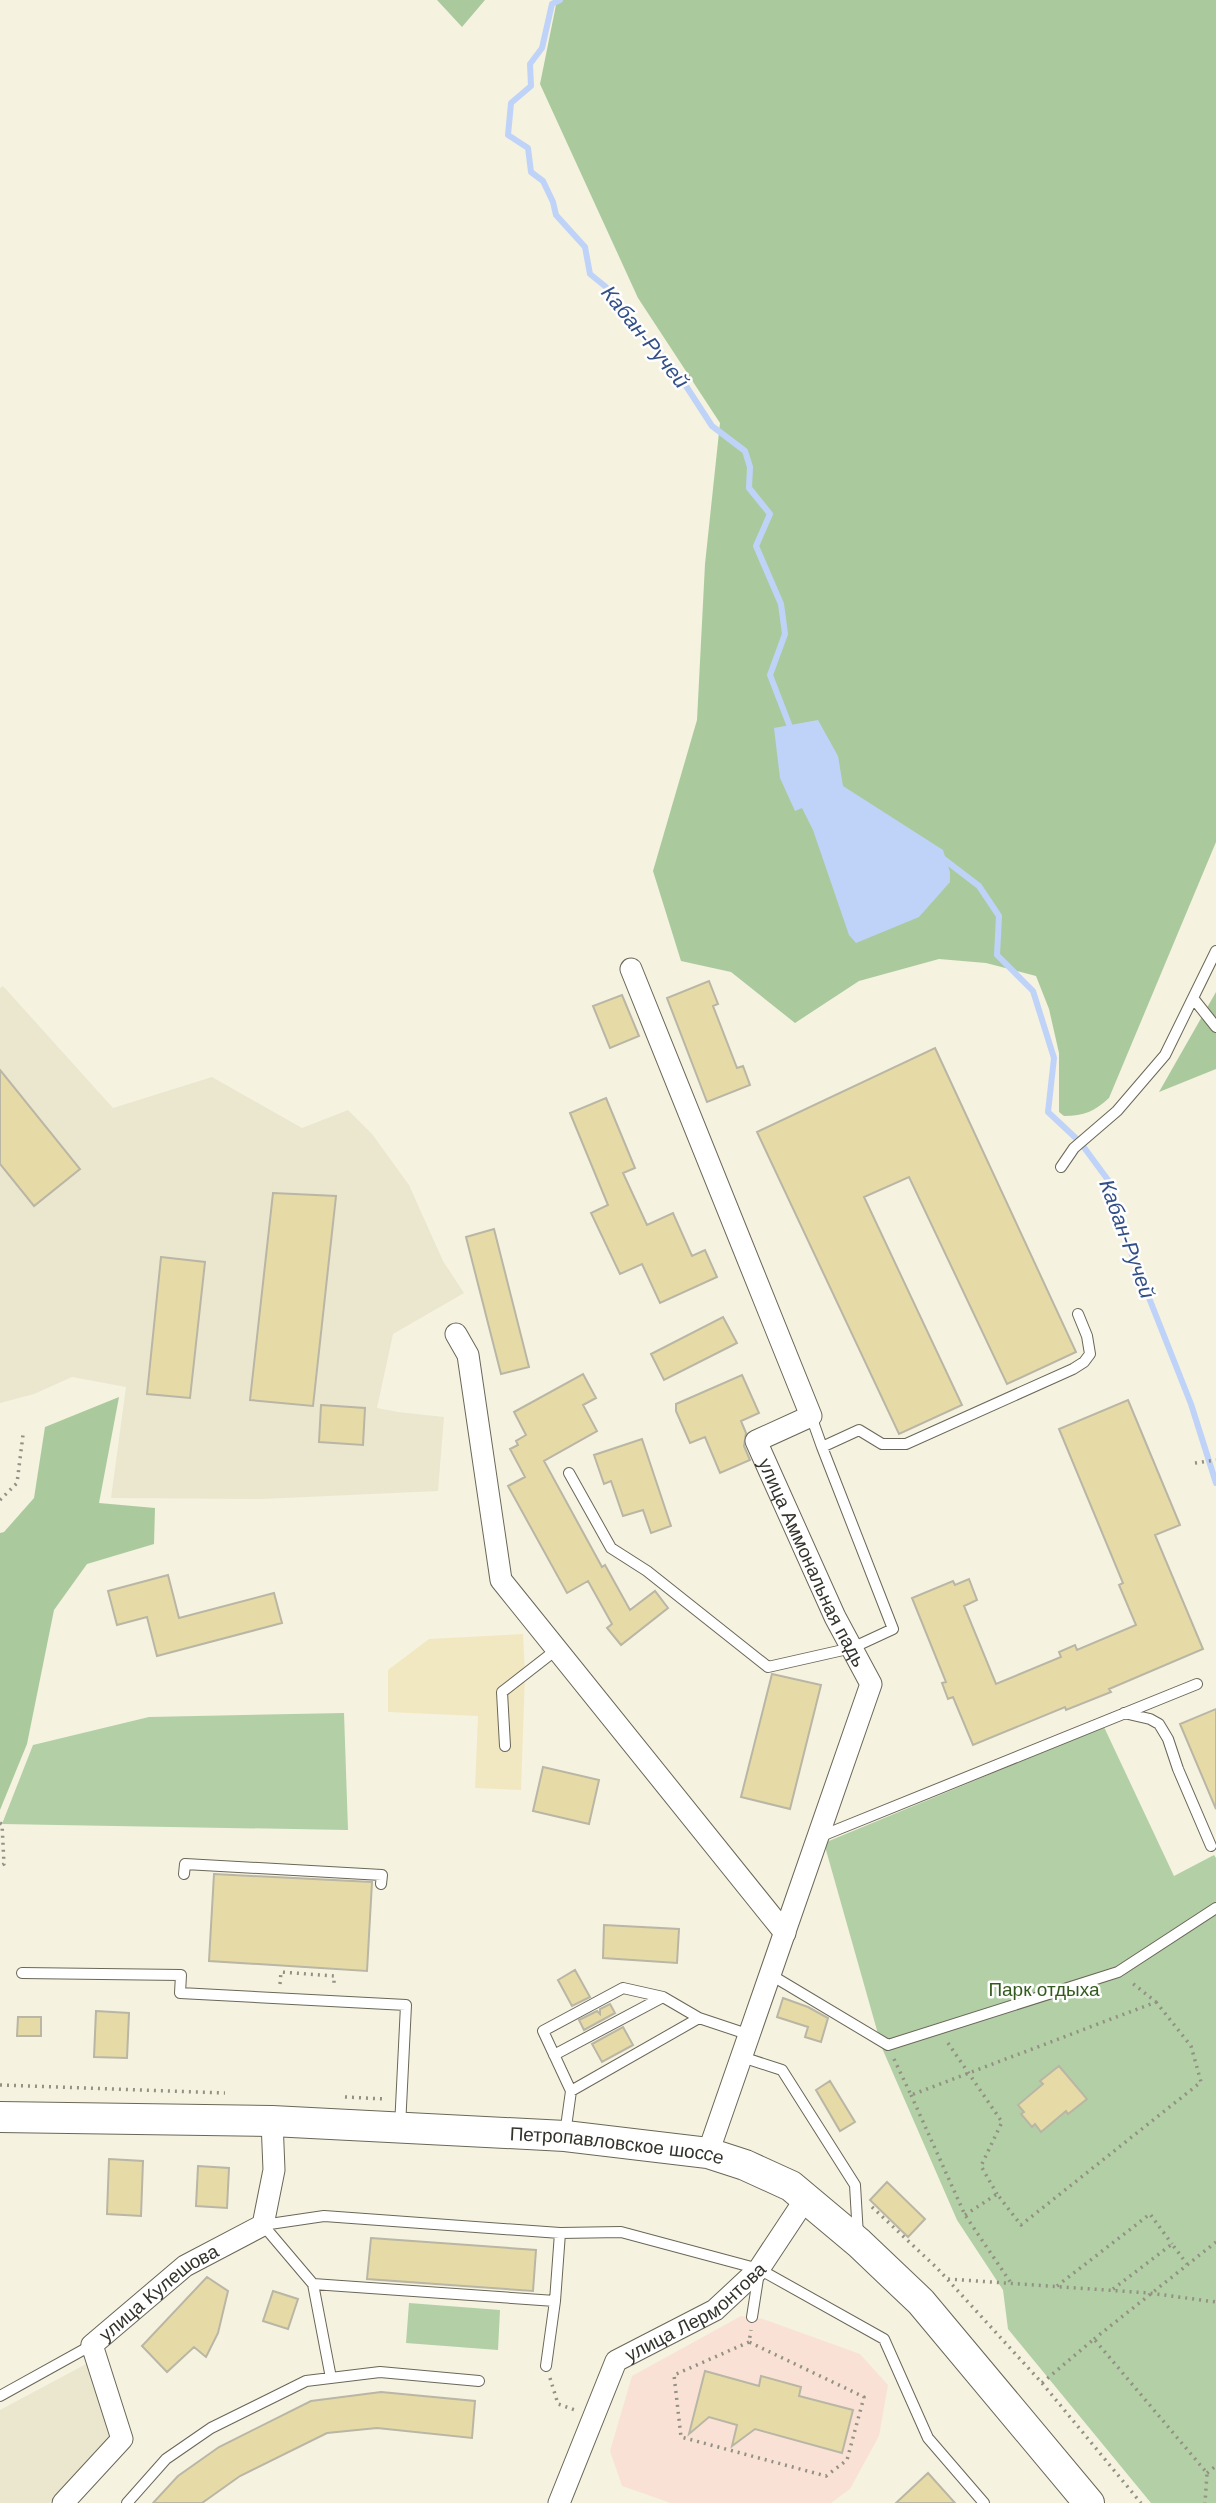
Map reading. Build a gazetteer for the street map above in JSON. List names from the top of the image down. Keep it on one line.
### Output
{"streets":{"main road":["Петропавловское шоссе"],"street":["улица Аммональная падь","улица Кулешова","улица Лермонтова"]},"crossings":[["улица Аммональная падь","Петропавловское шоссе"],["Петропавловское шоссе","улица Лермонтова"]],"water":["Кабан-Ручей"],"parks":["Парк отдыха"]}
